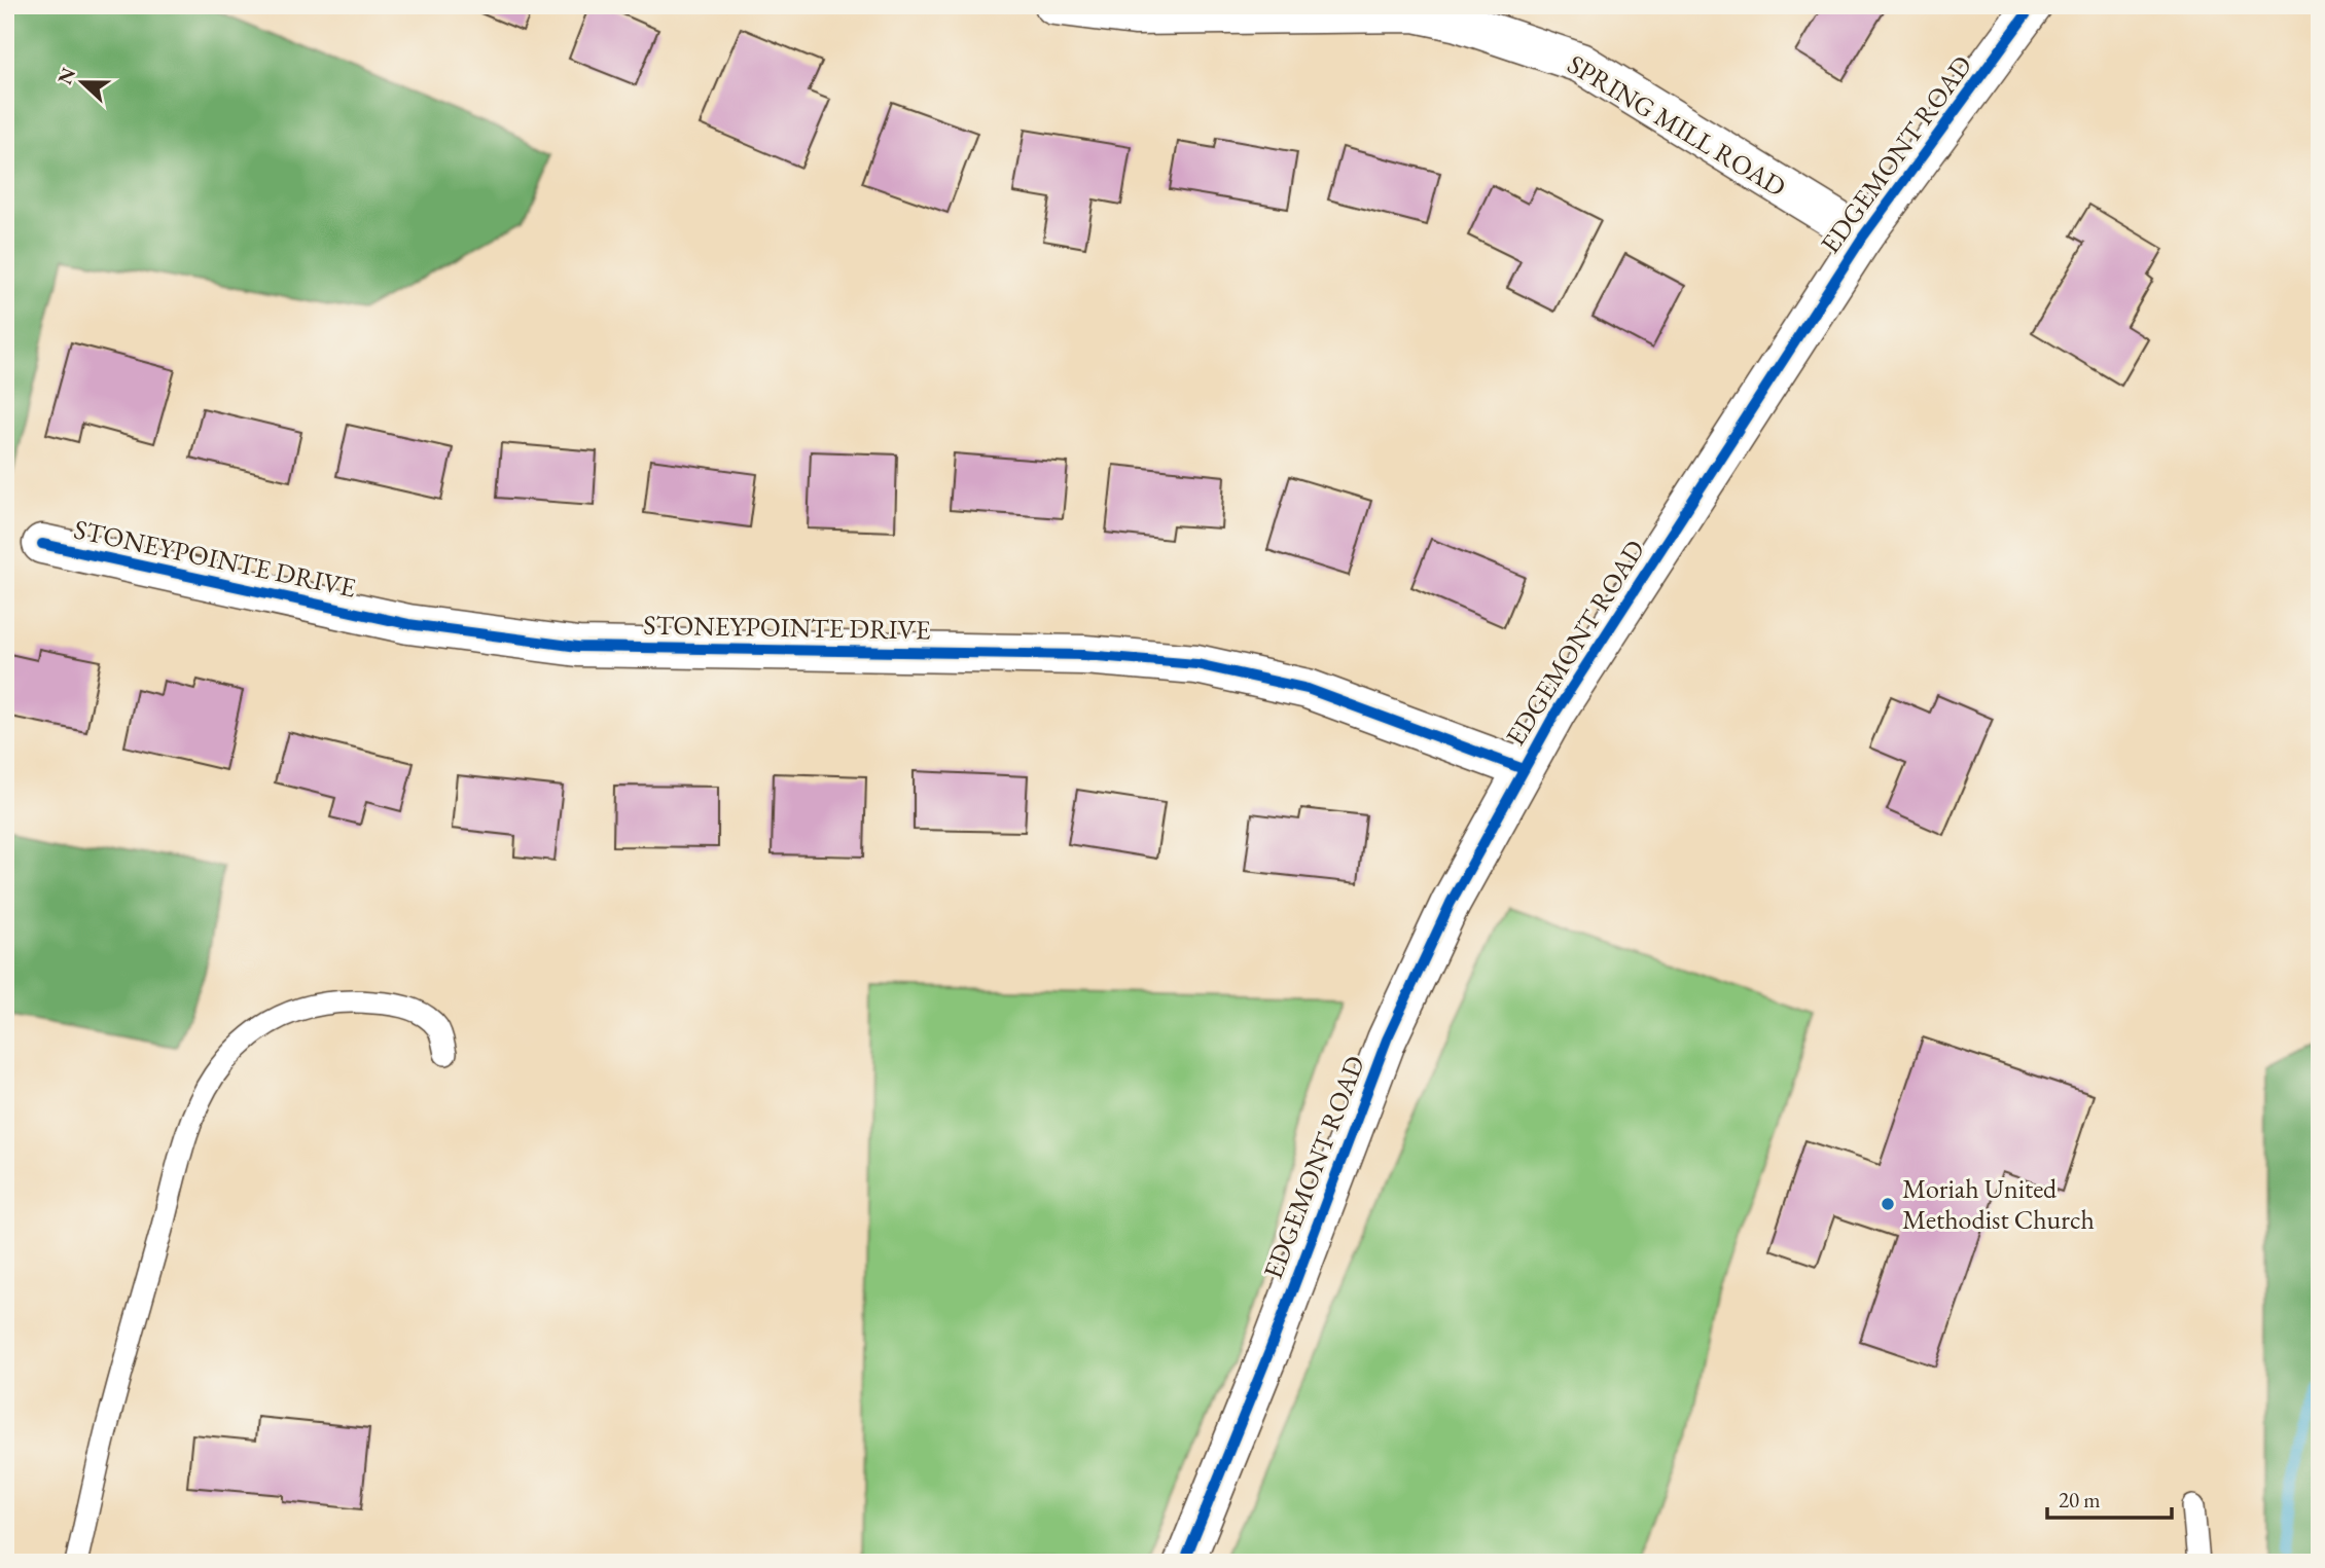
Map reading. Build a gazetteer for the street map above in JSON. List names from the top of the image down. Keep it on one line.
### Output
{"streets":{"street":["SPRING MILL ROAD","EDGEMONT ROAD","STONEYPOINTE DRIVE"]},"crossings":[["SPRING MILL ROAD","EDGEMONT ROAD"],["EDGEMONT ROAD","STONEYPOINTE DRIVE"]],"places":["Moriah United Methodist Church"],"scale_bar":"20 m","north":"left"}
